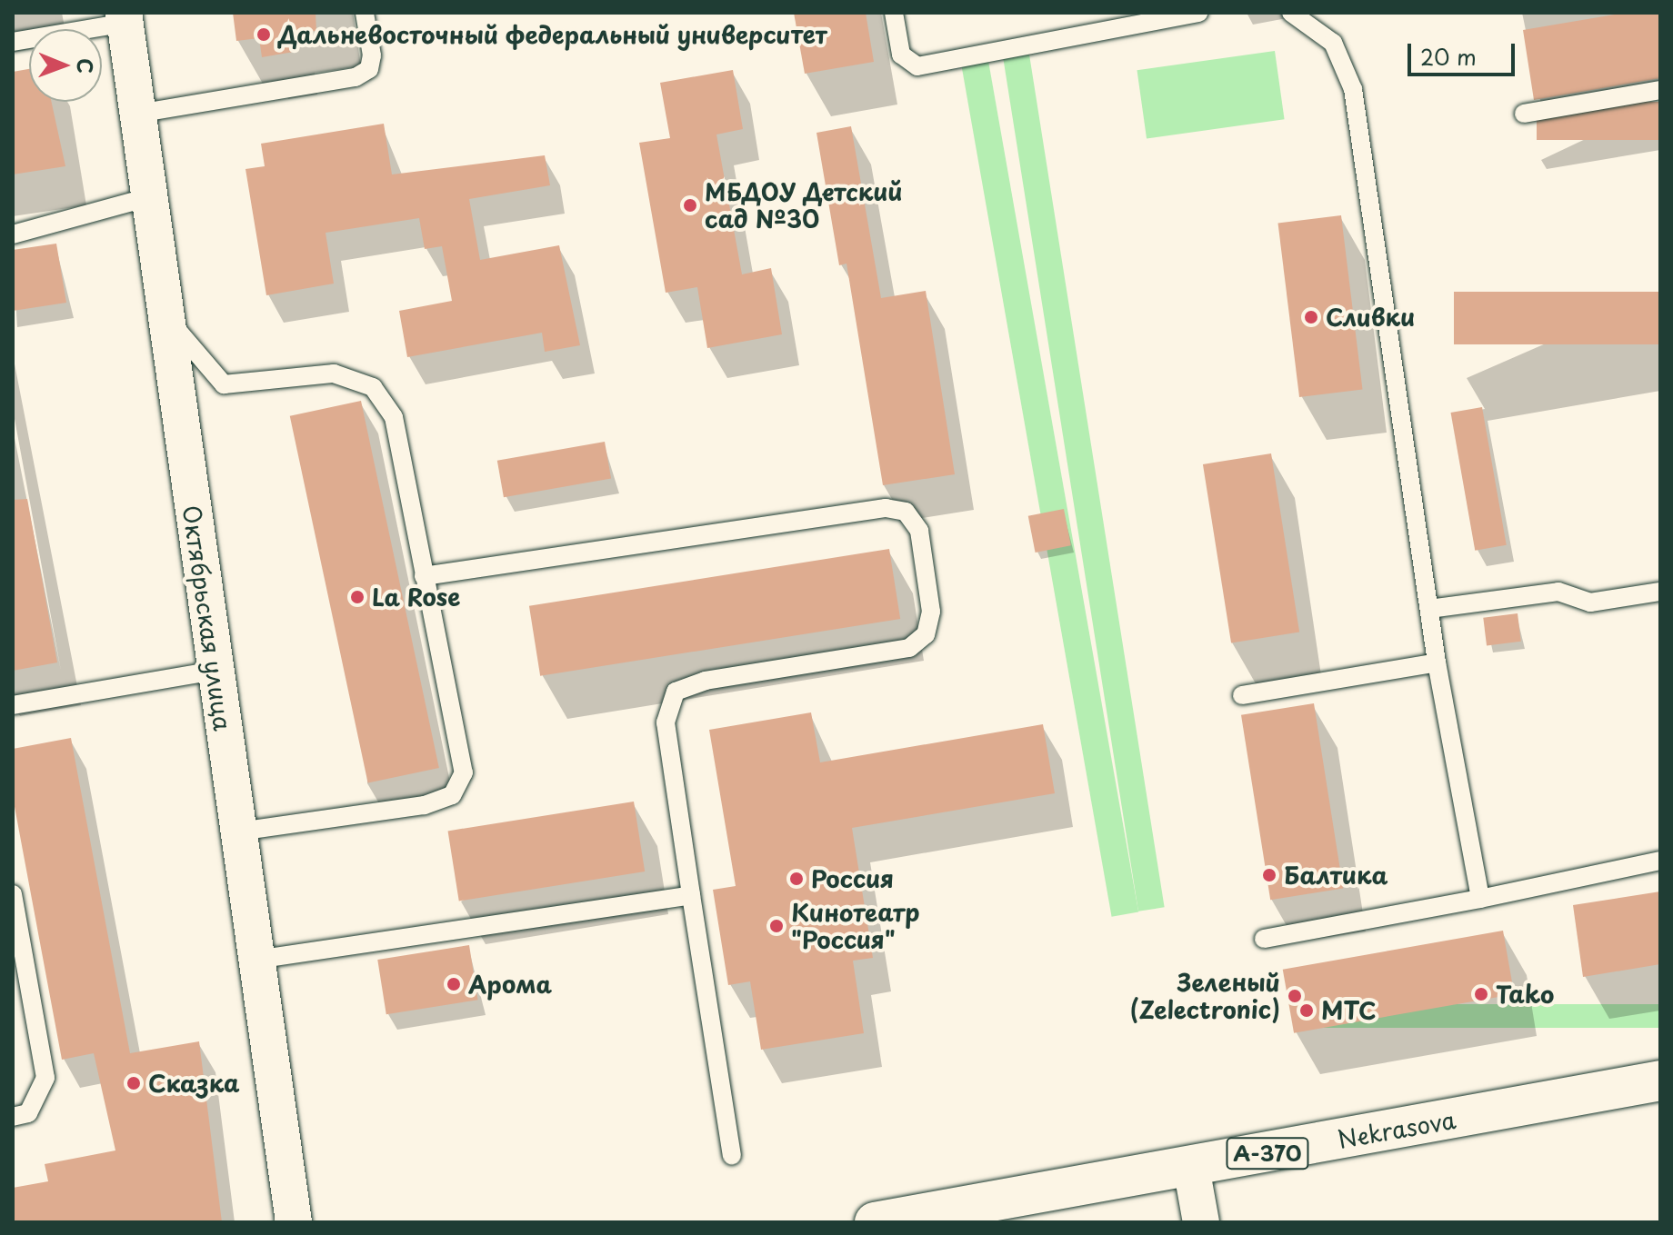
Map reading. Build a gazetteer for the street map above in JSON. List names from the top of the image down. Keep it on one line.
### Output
{"streets":{"main road":["Nekrasova","А-370"],"street":["Октябрьская улица"]},"places":["Дальневосточный федеральный университет","МБДОУ Детский сад №30","Сливки","La Rose","Балтика","Россия","Кинотеатр \"Россия\"","Арома","Tako","Зеленый (Zelectronic)","МТС","Сказка"],"scale_bar":"20 m","north":"right"}
